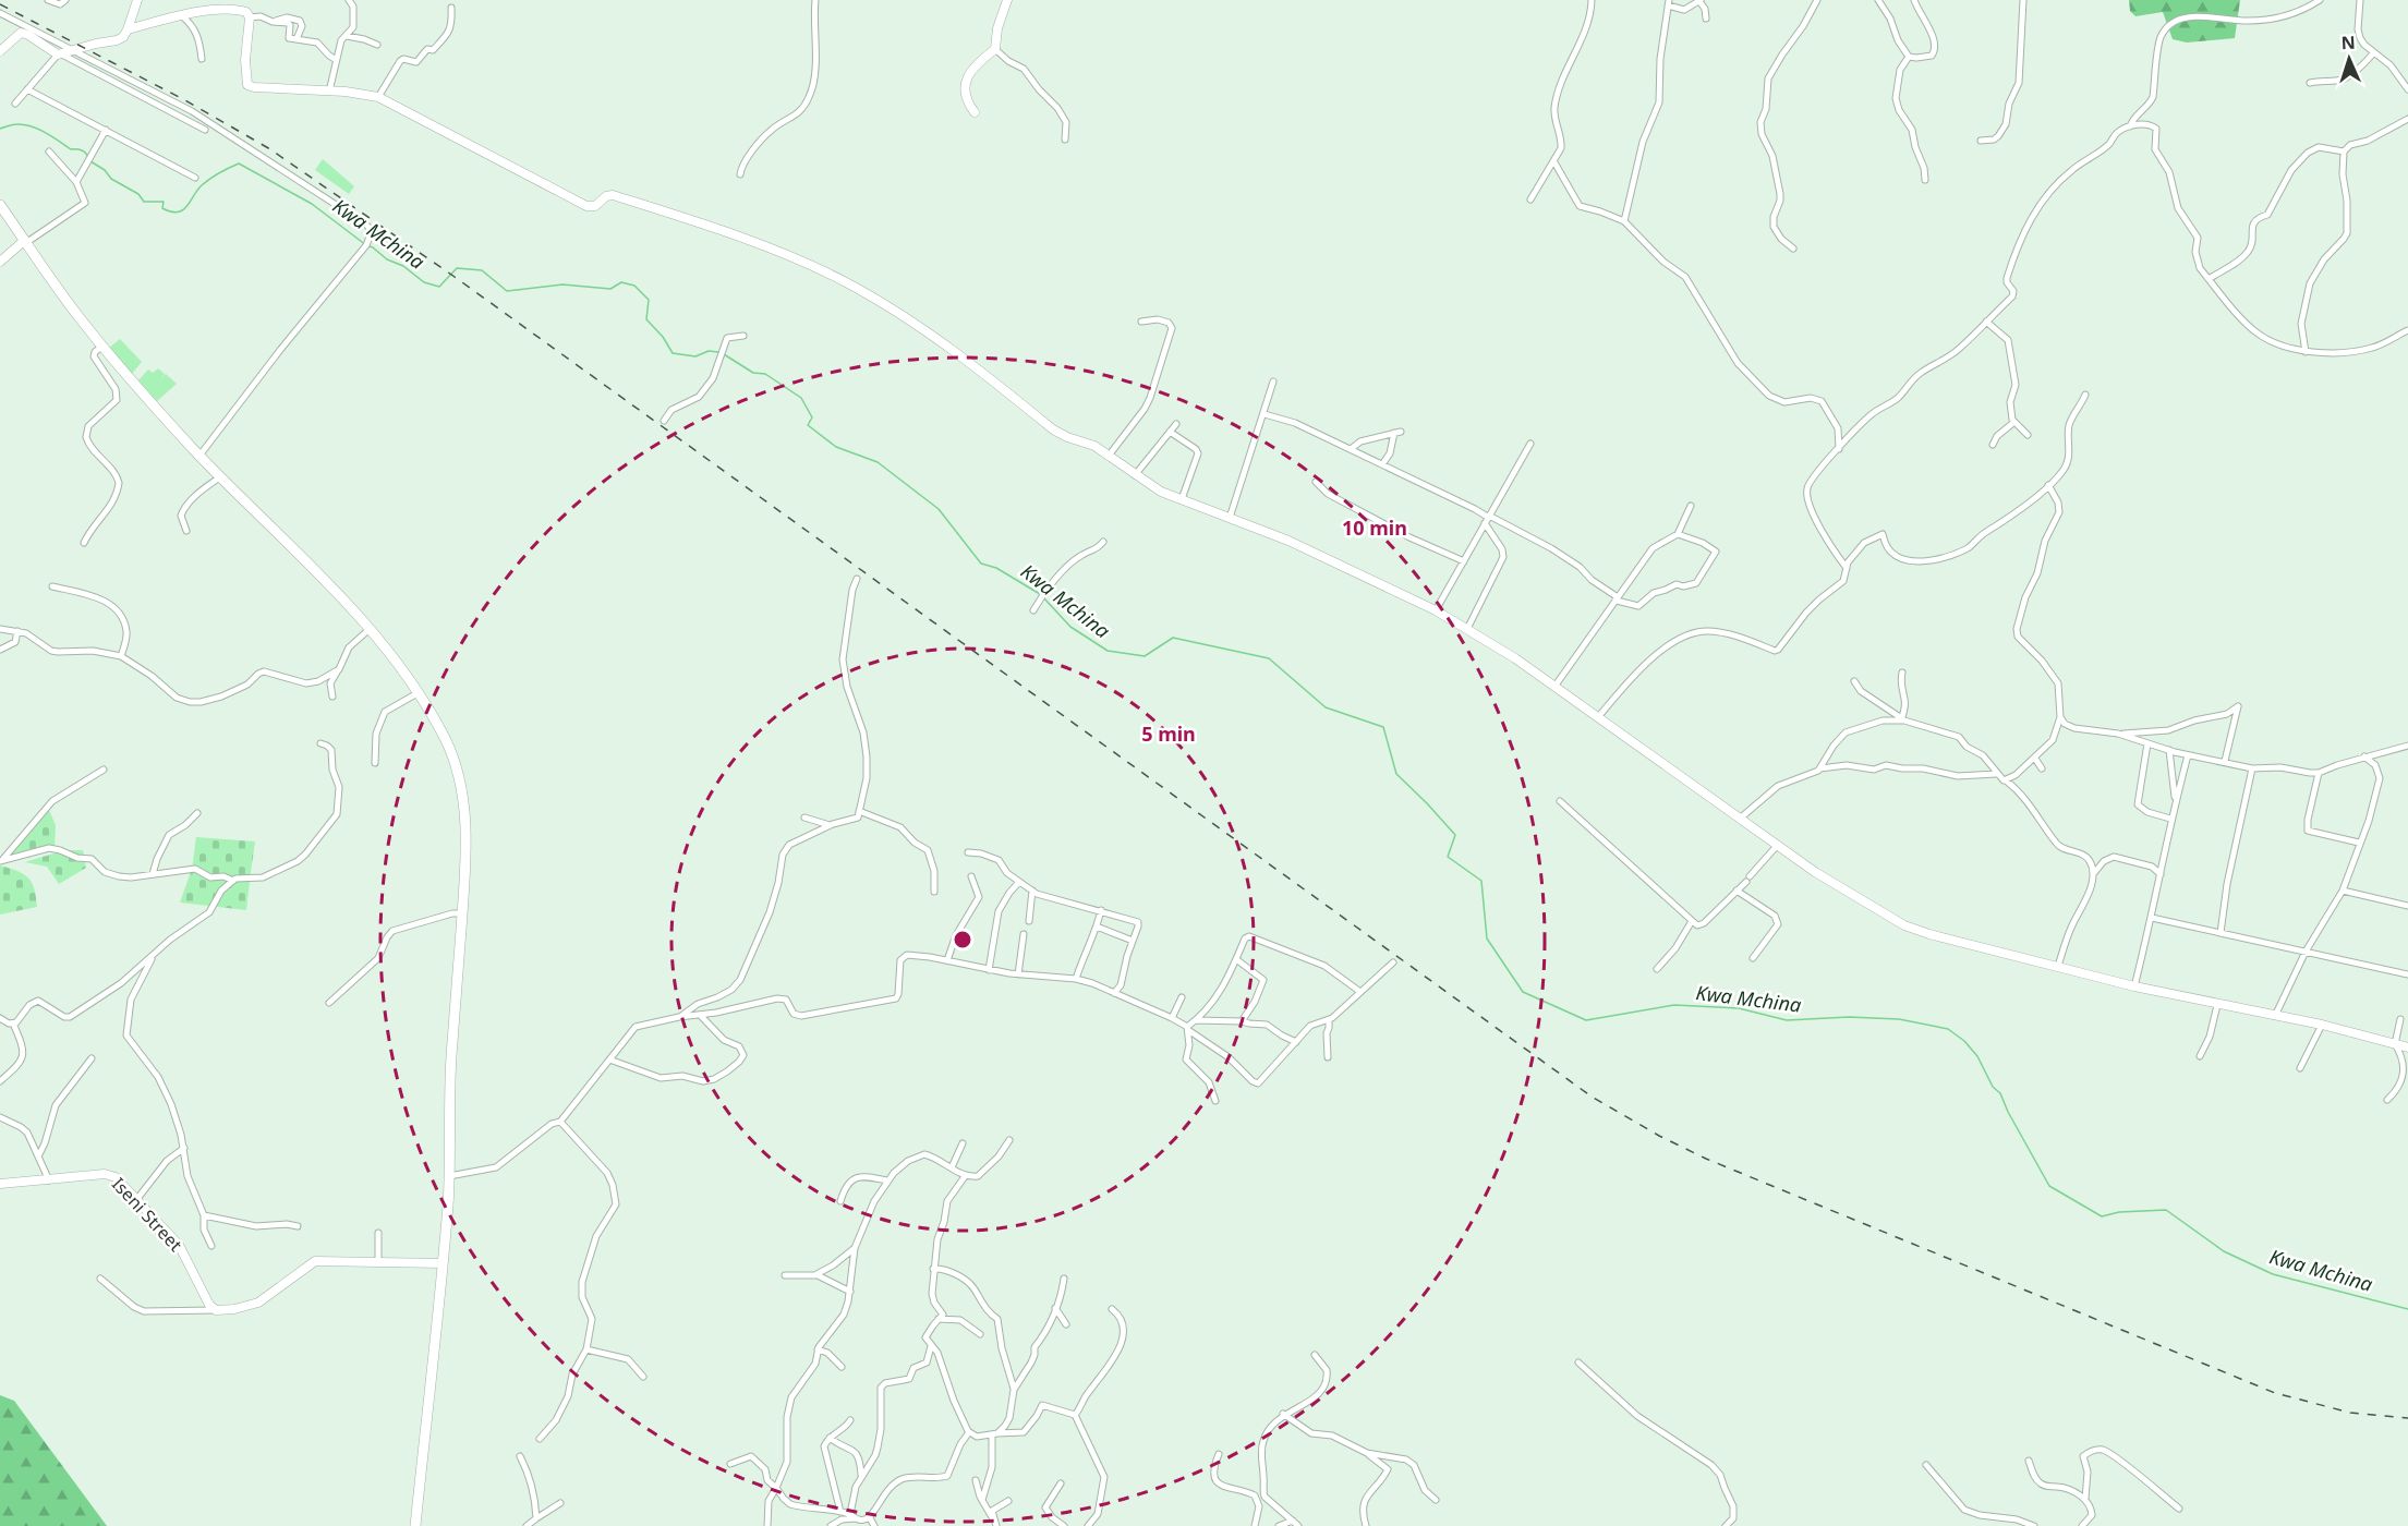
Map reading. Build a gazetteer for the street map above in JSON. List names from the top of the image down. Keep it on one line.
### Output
{"streets":{"street":["Iseni Street"]},"water":["Kwa Mchina"],"north":"top","rings":["10 min","5 min"]}
